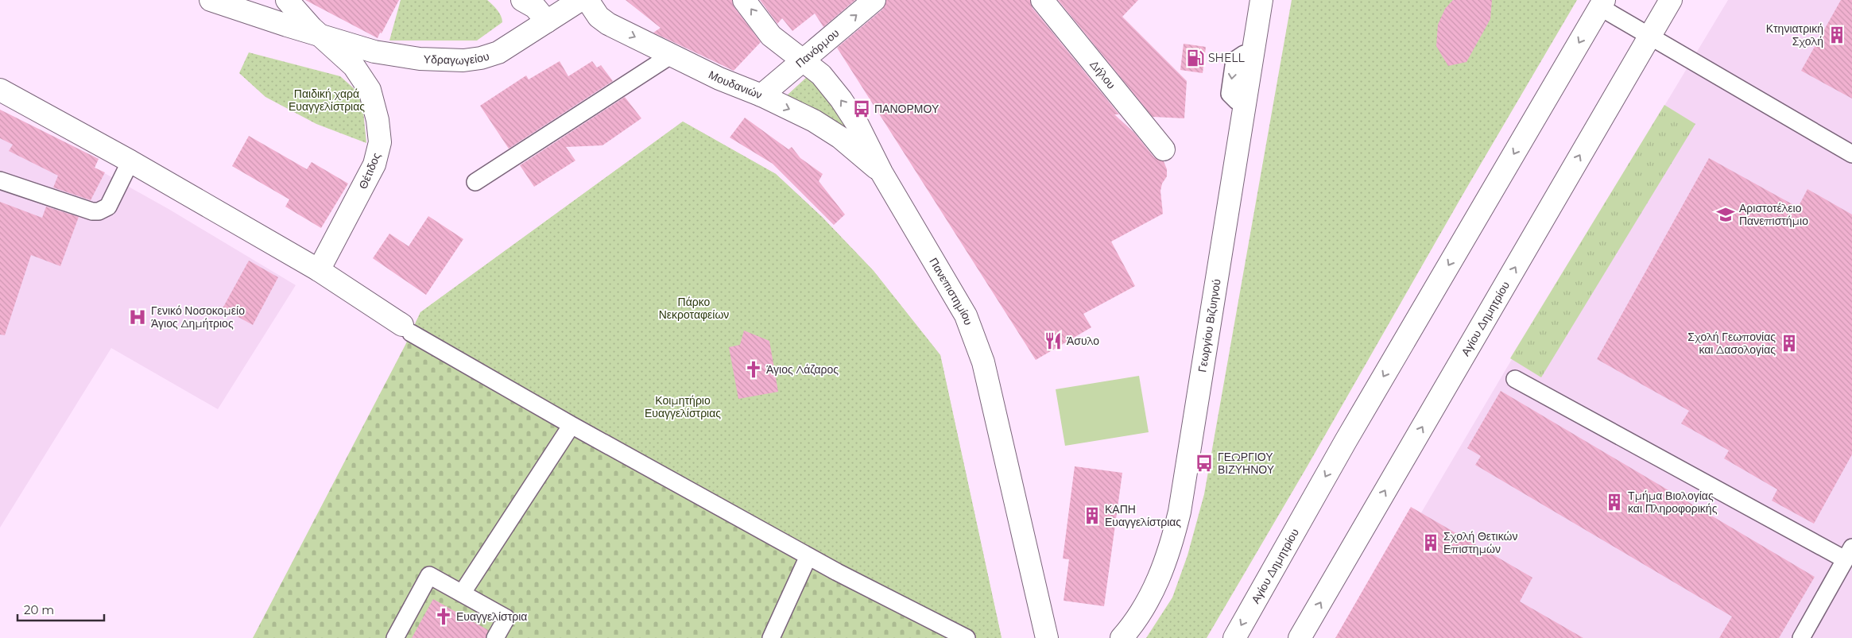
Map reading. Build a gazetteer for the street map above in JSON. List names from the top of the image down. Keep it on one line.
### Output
{"streets":{"street":["Πανόρμου","Υδραγωγείου","Δήλου","Μουδανιών","Θέτιδος","Πανεπιστημίου","Αγίου Δημητρίου","Γεωργίου Βιζυηνού"]},"crossings":[["Πανόρμου","Μουδανιών"],["Πανόρμου","Πανεπιστημίου"],["Υδραγωγείου","Θέτιδος"],["Μουδανιών","Πανεπιστημίου"]],"one_way":["Πανόρμου","Μουδανιών"],"parks":["Παιδική χαρά Ευαγγελίστριας","Πάρκο Νεκροταφείων","Κοιμητήριο Ευαγγελίστριας"],"places":{"building":["Κτηνιατρική Σχολή","Σχολή Γεωπονίας και Δασολογίας","Τμήμα Βιολογίας και Πληροφορικής","ΚΑΠΗ Ευαγγελίστριας","Σχολή Θετικών Επιστημών"],"fuel station":["SHELL"],"bus stop":["ΠΑΝΟΡΜΟΥ","ΓΕΩΡΓΙΟΥ ΒΙΖΥΗΝΟΥ"],"school or university":["Αριστοτέλειο Πανεπιστήμιο"],"hospital":["Γενικό Νοσοκομείο Άγιος Δημήτριος"],"restaurant":["Άσυλο"],"church":["Άγιος Λάζαρος","Ευαγγελίστρια"]},"scale_bar":"20 m"}
